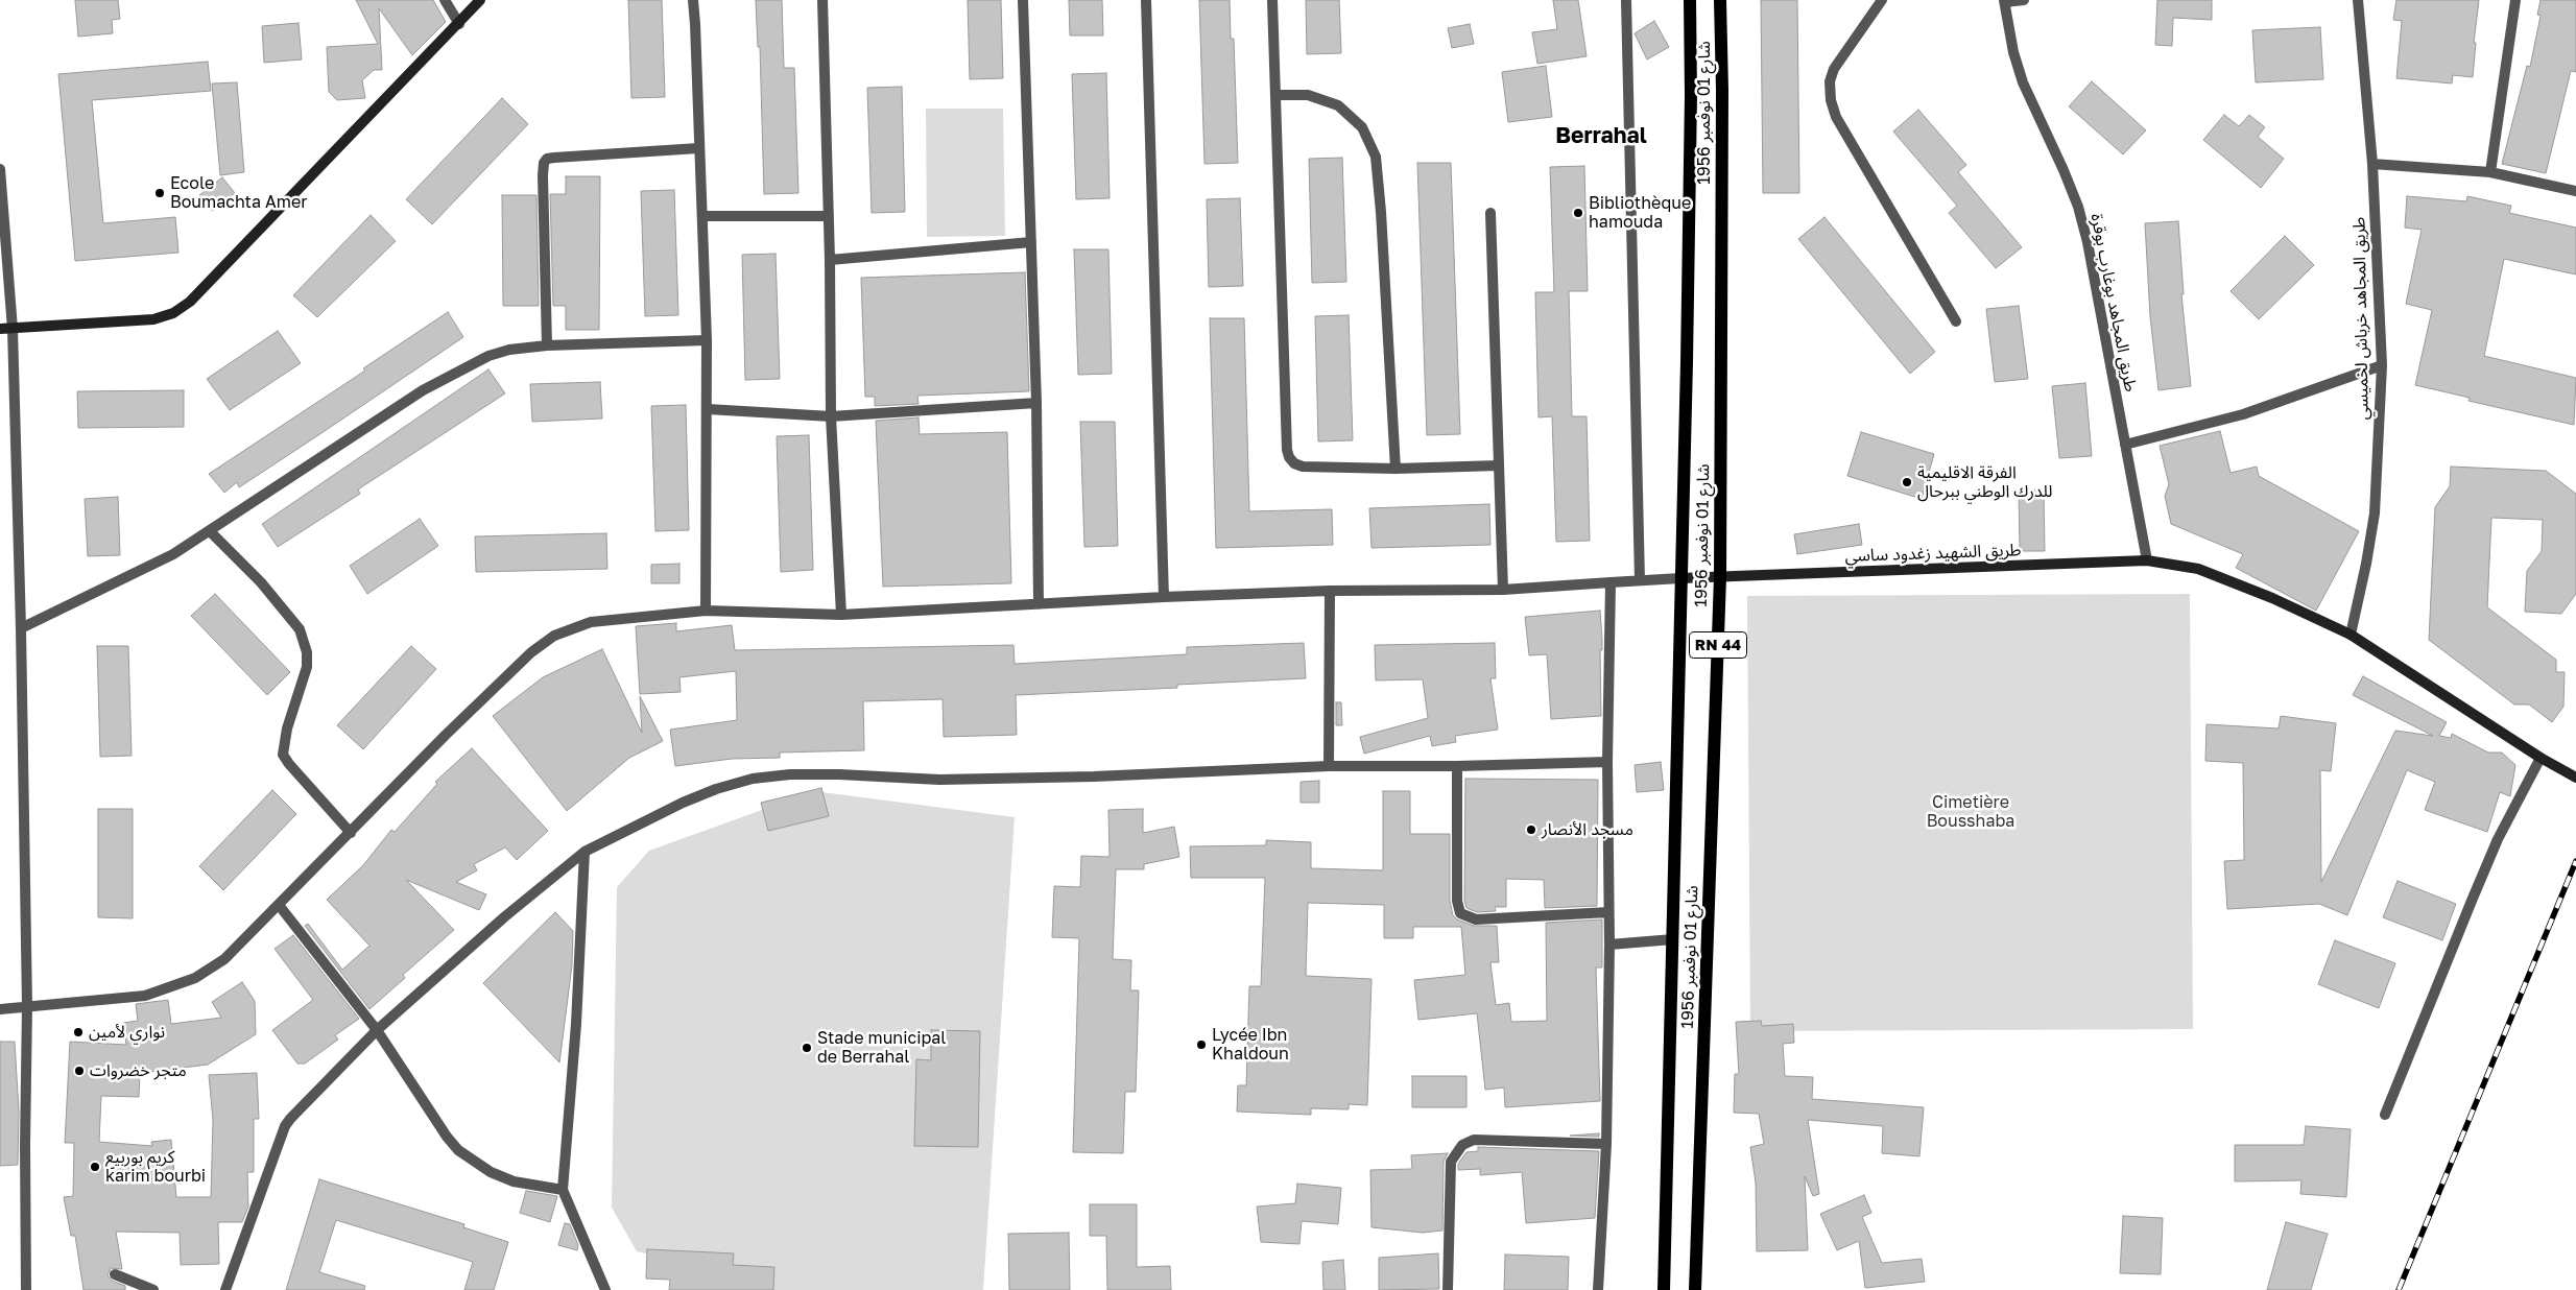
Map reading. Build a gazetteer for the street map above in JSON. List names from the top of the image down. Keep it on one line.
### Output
{"streets":{"main road":["شارع 01 نوفمبر 1956","RN 44"],"street":["طريق المجاهد بوغارب بوقرة","طريق المجاهد خرباش لخميسي","طريق الشهيد زغدود ساسي"]},"crossings":[["شارع 01 نوفمبر 1956","طريق الشهيد زغدود ساسي"],["طريق المجاهد بوغارب بوقرة","طريق الشهيد زغدود ساسي"],["طريق المجاهد خرباش لخميسي","طريق الشهيد زغدود ساسي"]],"districts":["Berrahal"],"parks":["Cimetière Bousshaba"],"places":["Ecole Boumachta Amer","Bibliothèque hamouda","الفرقة الاقليمية للدرك الوطني ببرحال","مسجد الأنصار","نواري لأمين","Lycée Ibn Khaldoun","Stade municipal de Berrahal","متجر خضروات","كريم بوربيع karim bourbi"]}
